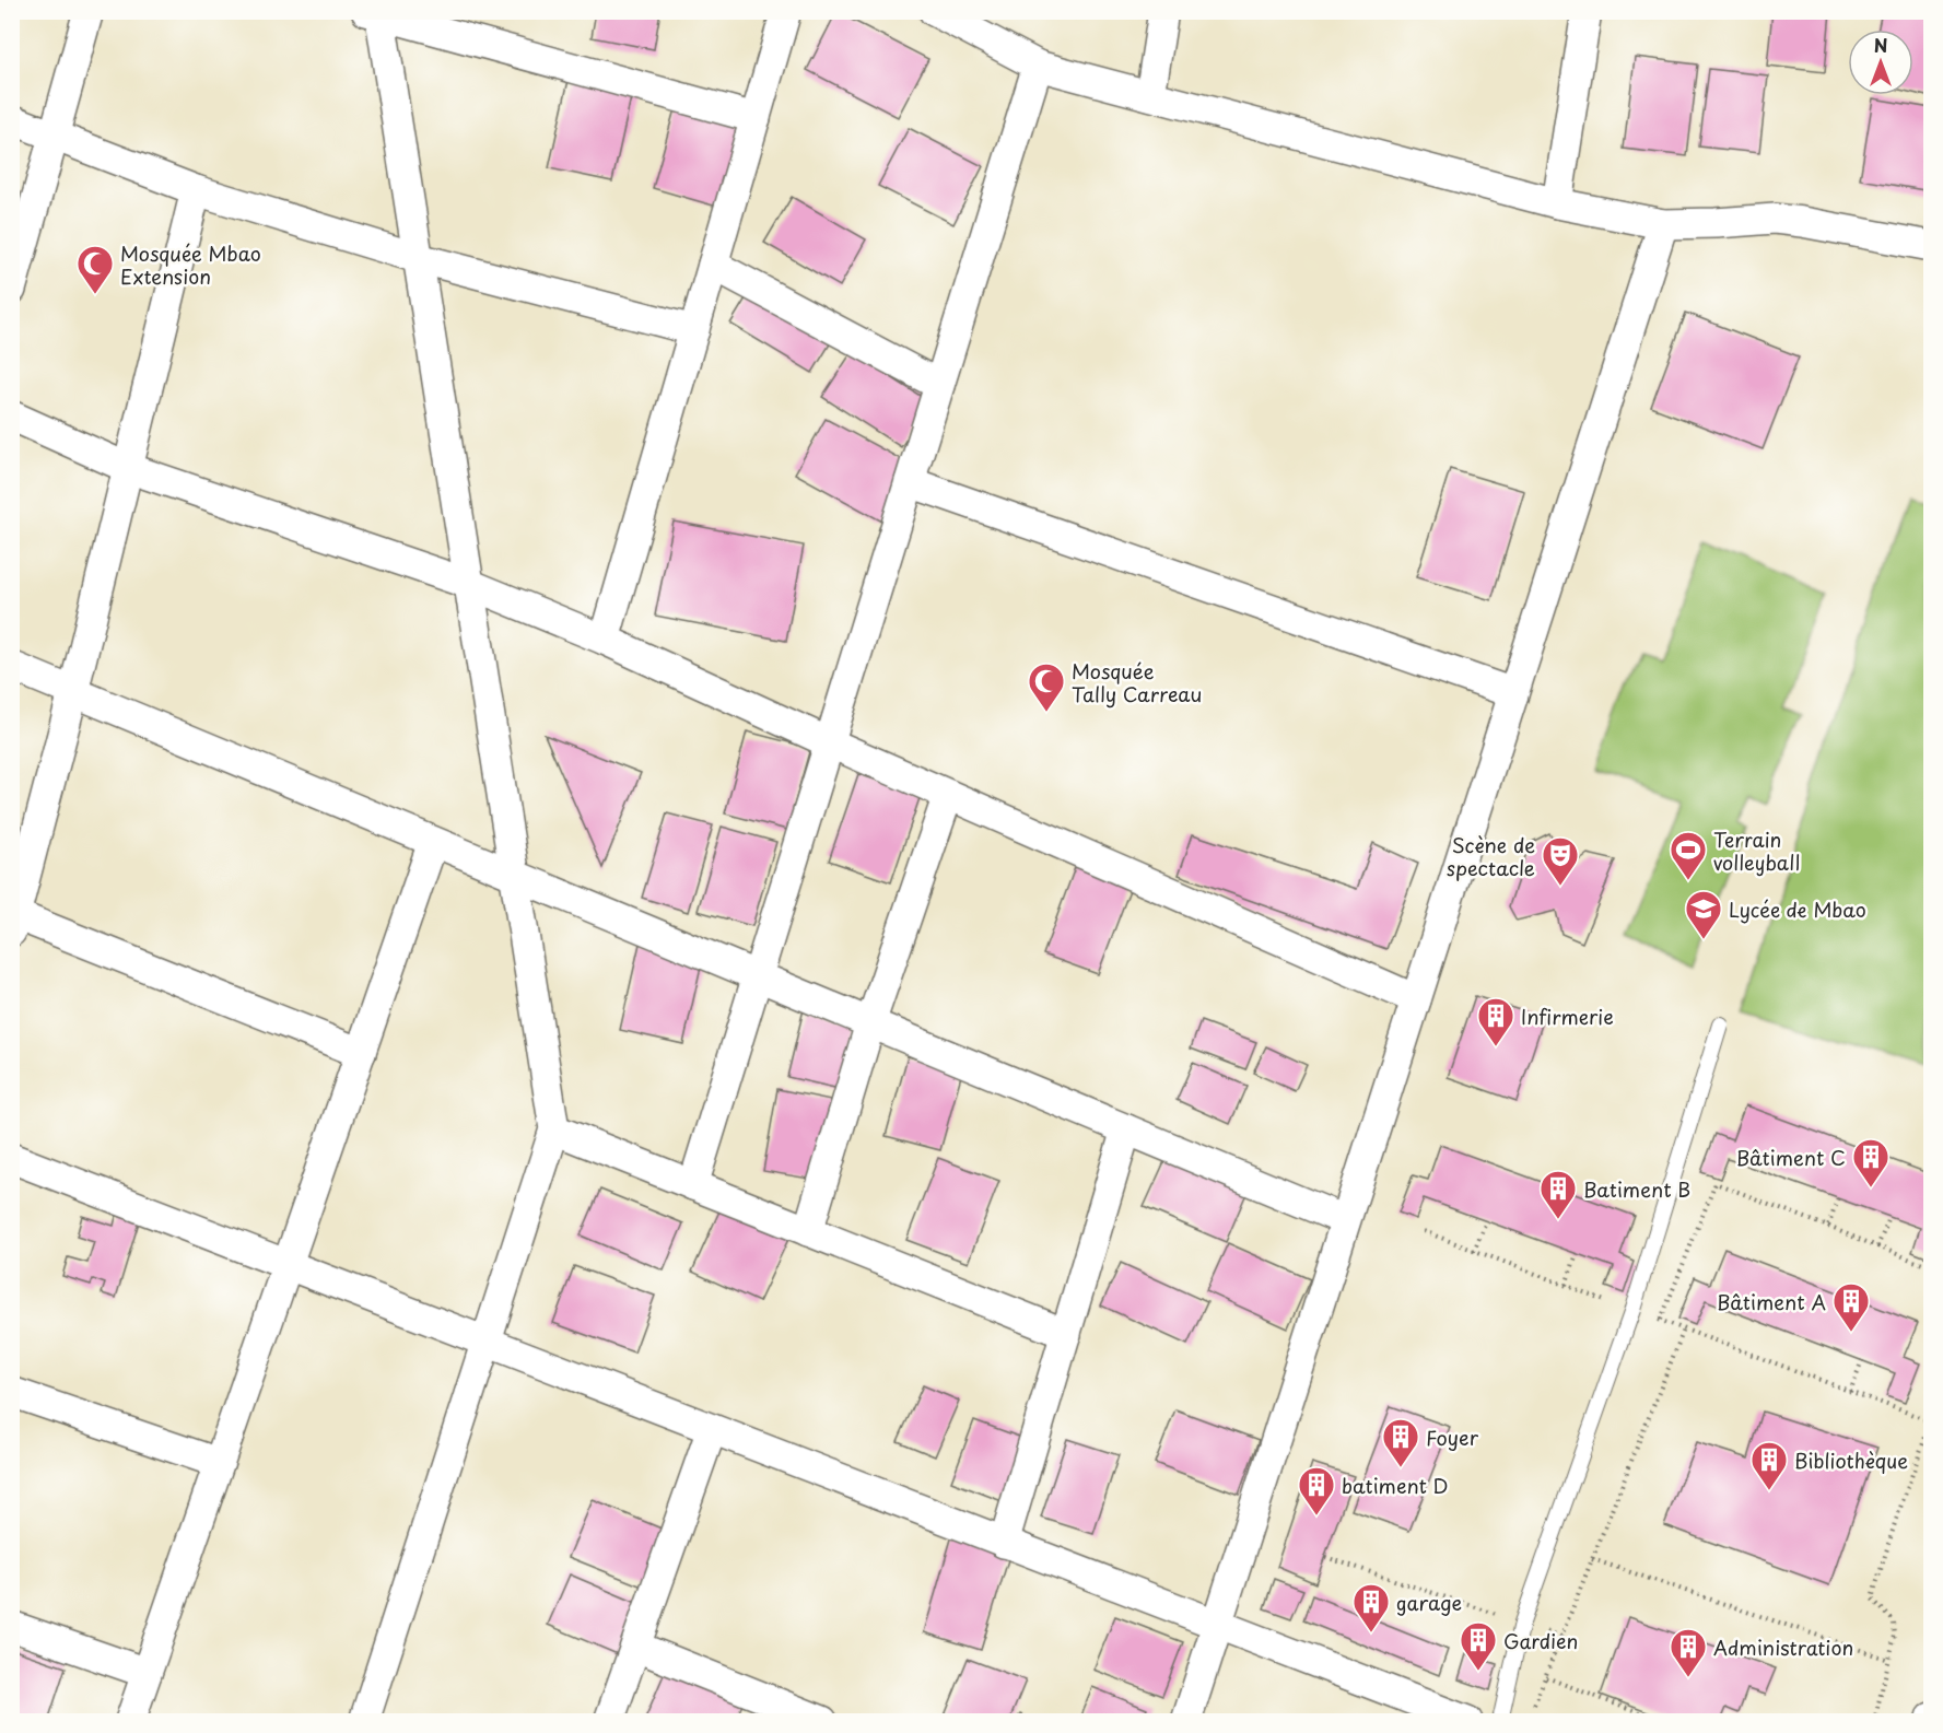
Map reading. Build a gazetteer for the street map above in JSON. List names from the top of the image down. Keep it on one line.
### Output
{"places":{"mosque":["Mosquée Mbao Extension","Mosquée Tally Carreau"],"sports":["Terrain volleyball"],"theatre":["Scène de spectacle"],"school or university":["Lycée de Mbao"],"building":["Infirmerie","Bâtiment C","Batiment B","Bâtiment A","Foyer","Bibliothèque","batiment D","garage","Gardien","Administration"]},"north":"top"}
